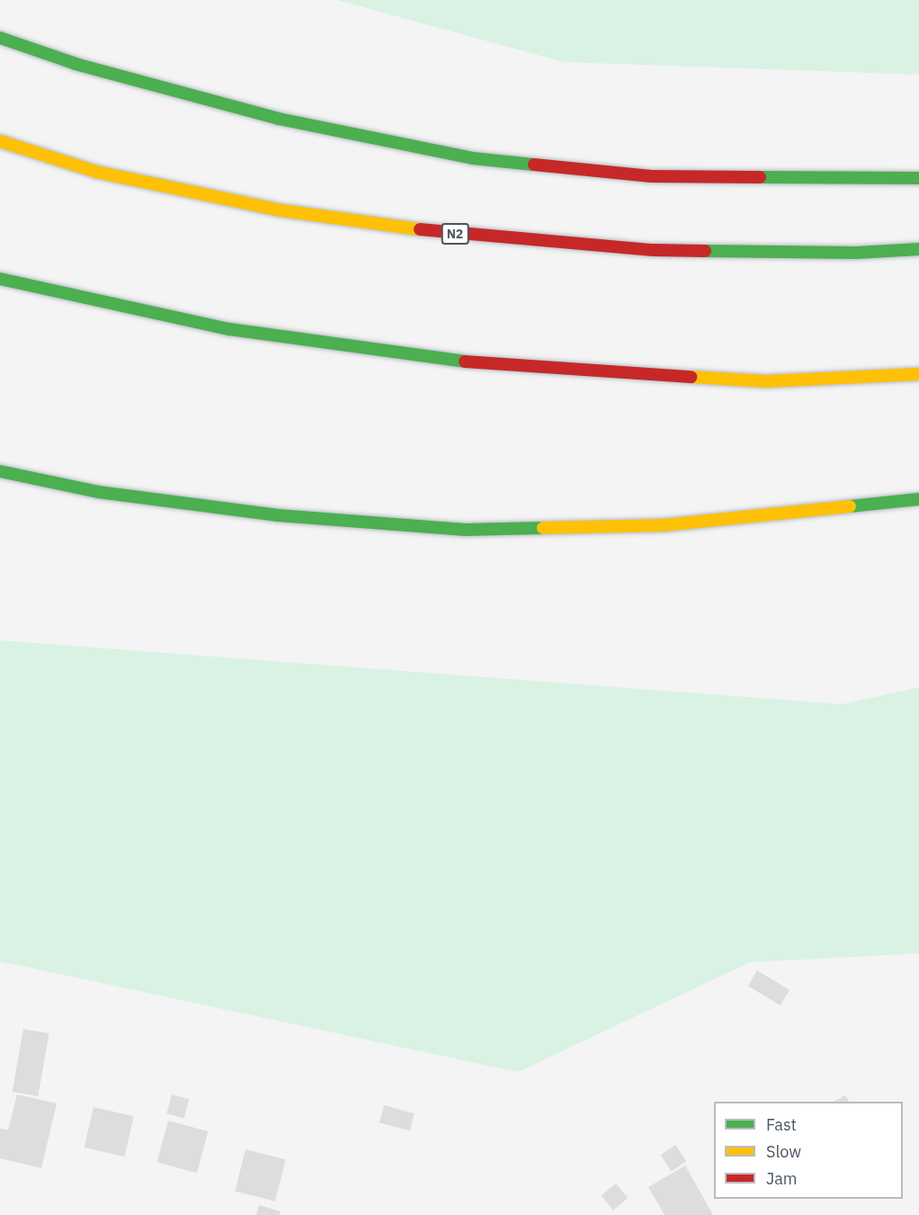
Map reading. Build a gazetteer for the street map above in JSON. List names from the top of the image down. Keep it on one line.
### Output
{"streets":{"highway":["N2"]},"legend":["Fast","Slow","Jam"]}
